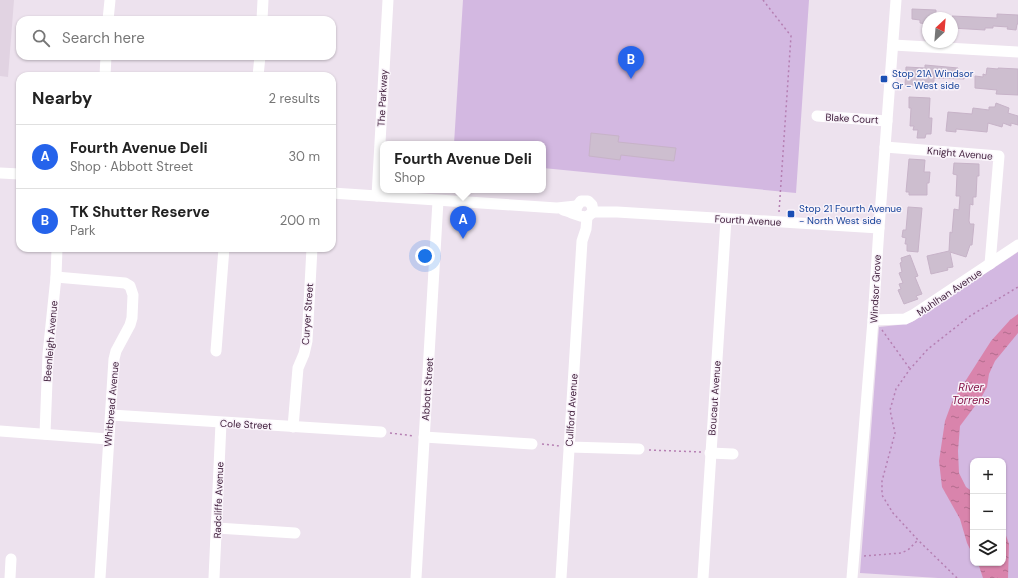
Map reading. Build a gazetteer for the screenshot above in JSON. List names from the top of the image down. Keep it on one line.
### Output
{"streets":{"street":["The Parkway","Blake Court","Knight Avenue","Fourth Avenue","Windsor Grove","Muhlhan Avenue","Curyer Street","Beenleigh Avenue","Abbott Street","Boucaut Avenue","Whitbread Avenue","Cullford Avenue","Cole Street","Radcliffe Avenue"]},"crossings":[["The Parkway","Fourth Avenue"],["Blake Court","Windsor Grove"],["Knight Avenue","Windsor Grove"],["Knight Avenue","Muhlhan Avenue"],["Fourth Avenue","Windsor Grove"],["Fourth Avenue","Abbott Street"],["Fourth Avenue","Boucaut Avenue"],["Fourth Avenue","Cullford Avenue"],["Windsor Grove","Muhlhan Avenue"],["Curyer Street","Cole Street"],["Beenleigh Avenue","Whitbread Avenue"],["Whitbread Avenue","Cole Street"],["Cole Street","Radcliffe Avenue"]],"water":["River Torrens"],"places":{"transit":["Stop 21A Windsor Gr - West side","Stop 21 Fourth Avenue - North West side"]},"north":"top right","page":{"search":"Search here","pins":["B","A"],"heading":["Nearby","2 results"],"list":[{"mark":"A","name":"Fourth Avenue Deli","note":"Shop · Abbott Street","value":"30 m"},{"mark":"B","name":"TK Shutter Reserve","note":"Park","value":"200 m"}],"popup":["Fourth Avenue Deli","Shop"],"map_buttons":["+","−"]}}
